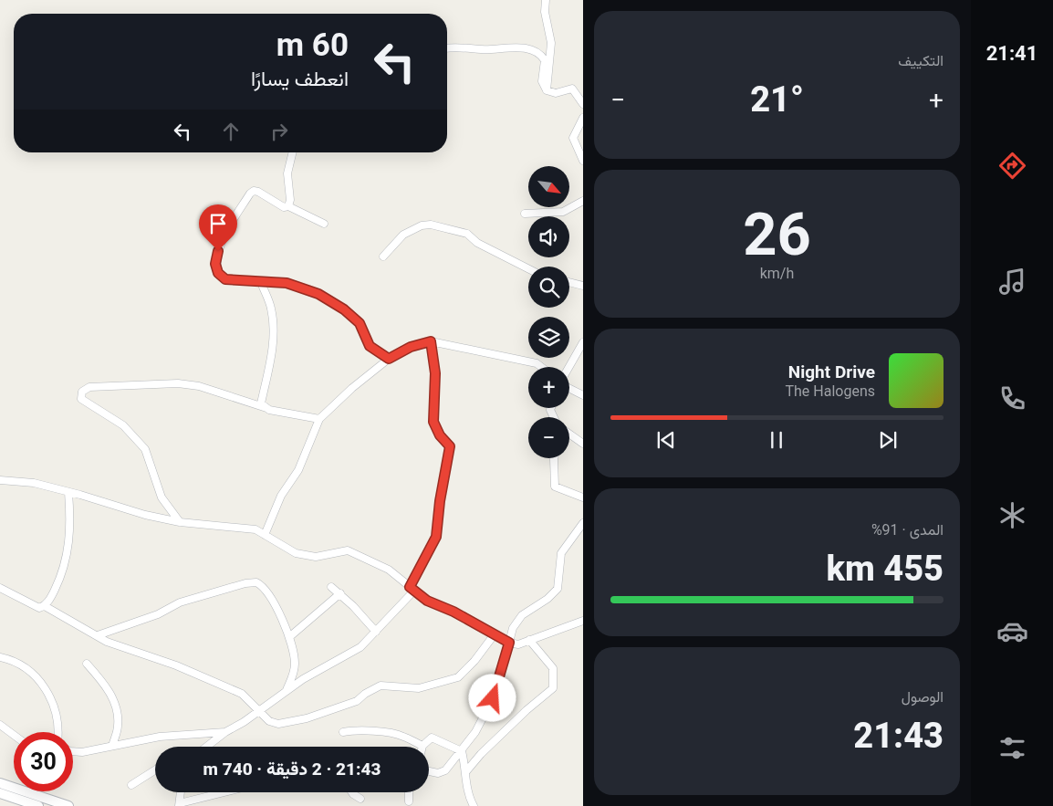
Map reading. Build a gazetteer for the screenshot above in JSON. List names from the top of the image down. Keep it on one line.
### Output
{"north":"bottom right","page":{"tabs":"21:41","tile":["التكييف",["26","km/h"],["المدى · 91%","455 km"],["الوصول","21:43"]],"turn":["60 m","انعطف يسارًا"],"heat":["−","21°","+"],"map_buttons":["+","−"],"song":["Night Drive","The Halogens"],"limit":"30","trip":"21:43 · 2 دقيقة · 740 m"}}
